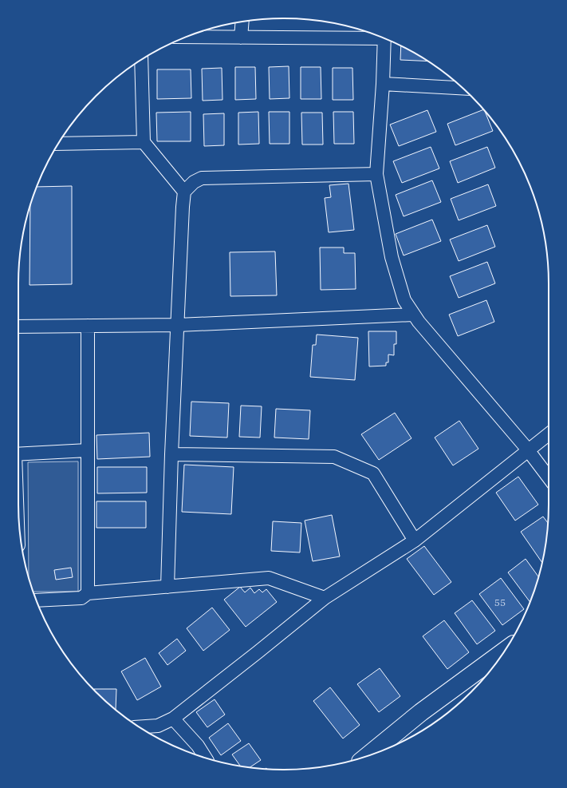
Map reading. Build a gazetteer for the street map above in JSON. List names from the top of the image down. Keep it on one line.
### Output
{"house_numbers":["55"]}
